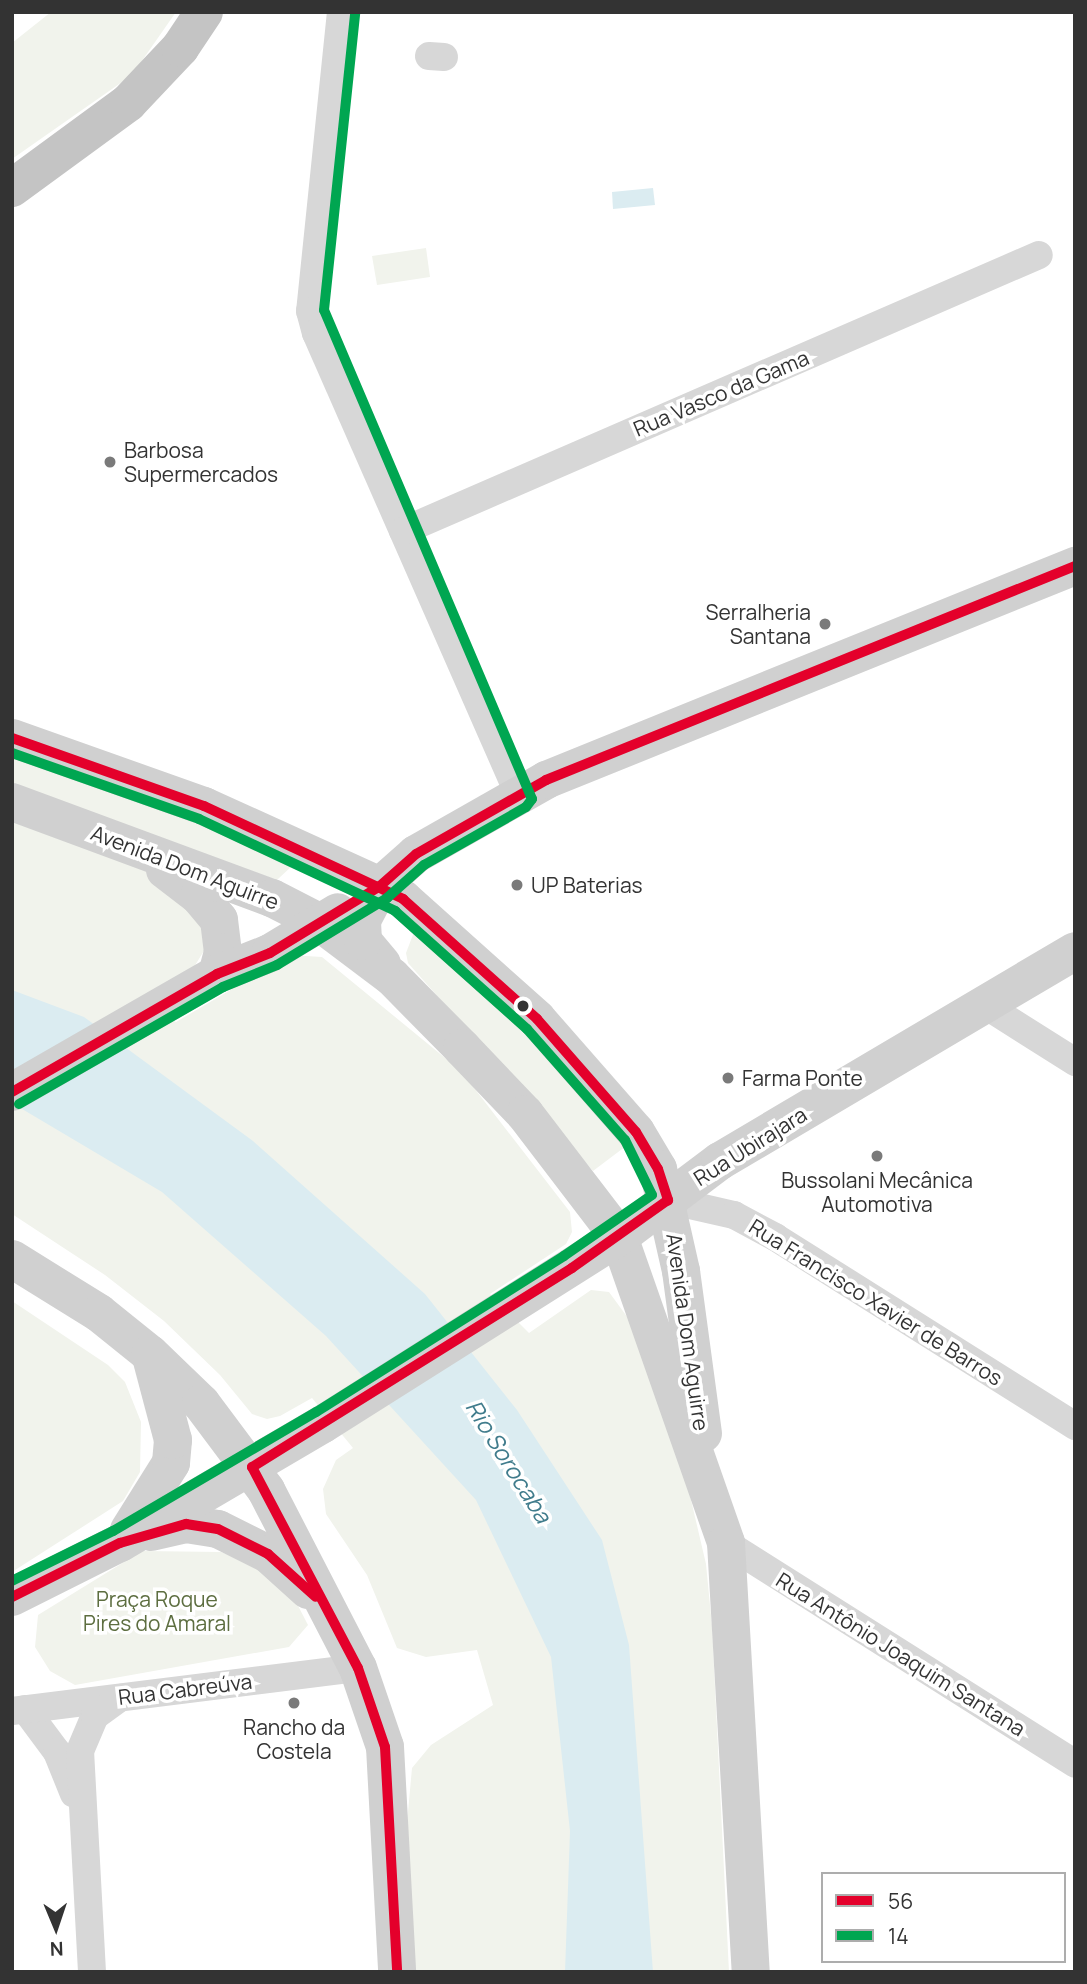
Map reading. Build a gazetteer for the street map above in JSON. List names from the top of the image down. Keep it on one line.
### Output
{"streets":{"main road":["Avenida Dom Aguirre","Rua Ubirajara"],"street":["Rua Vasco da Gama","Rua Francisco Xavier de Barros","Rua Antônio Joaquim Santana","Rua Cabreúva"]},"crossings":[["Avenida Dom Aguirre","Rua Ubirajara"],["Avenida Dom Aguirre","Rua Francisco Xavier de Barros"],["Avenida Dom Aguirre","Rua Antônio Joaquim Santana"],["Rua Ubirajara","Rua Francisco Xavier de Barros"]],"water":["Rio Sorocaba"],"parks":["Praça Roque Pires do Amaral"],"places":["Barbosa Supermercados","Serralheria Santana","UP Baterias","Farma Ponte","Bussolani Mecânica Automotiva","Rancho da Costela"],"lines":["transit line 14","transit line 56"],"legend":["56","14"],"north":"bottom"}
